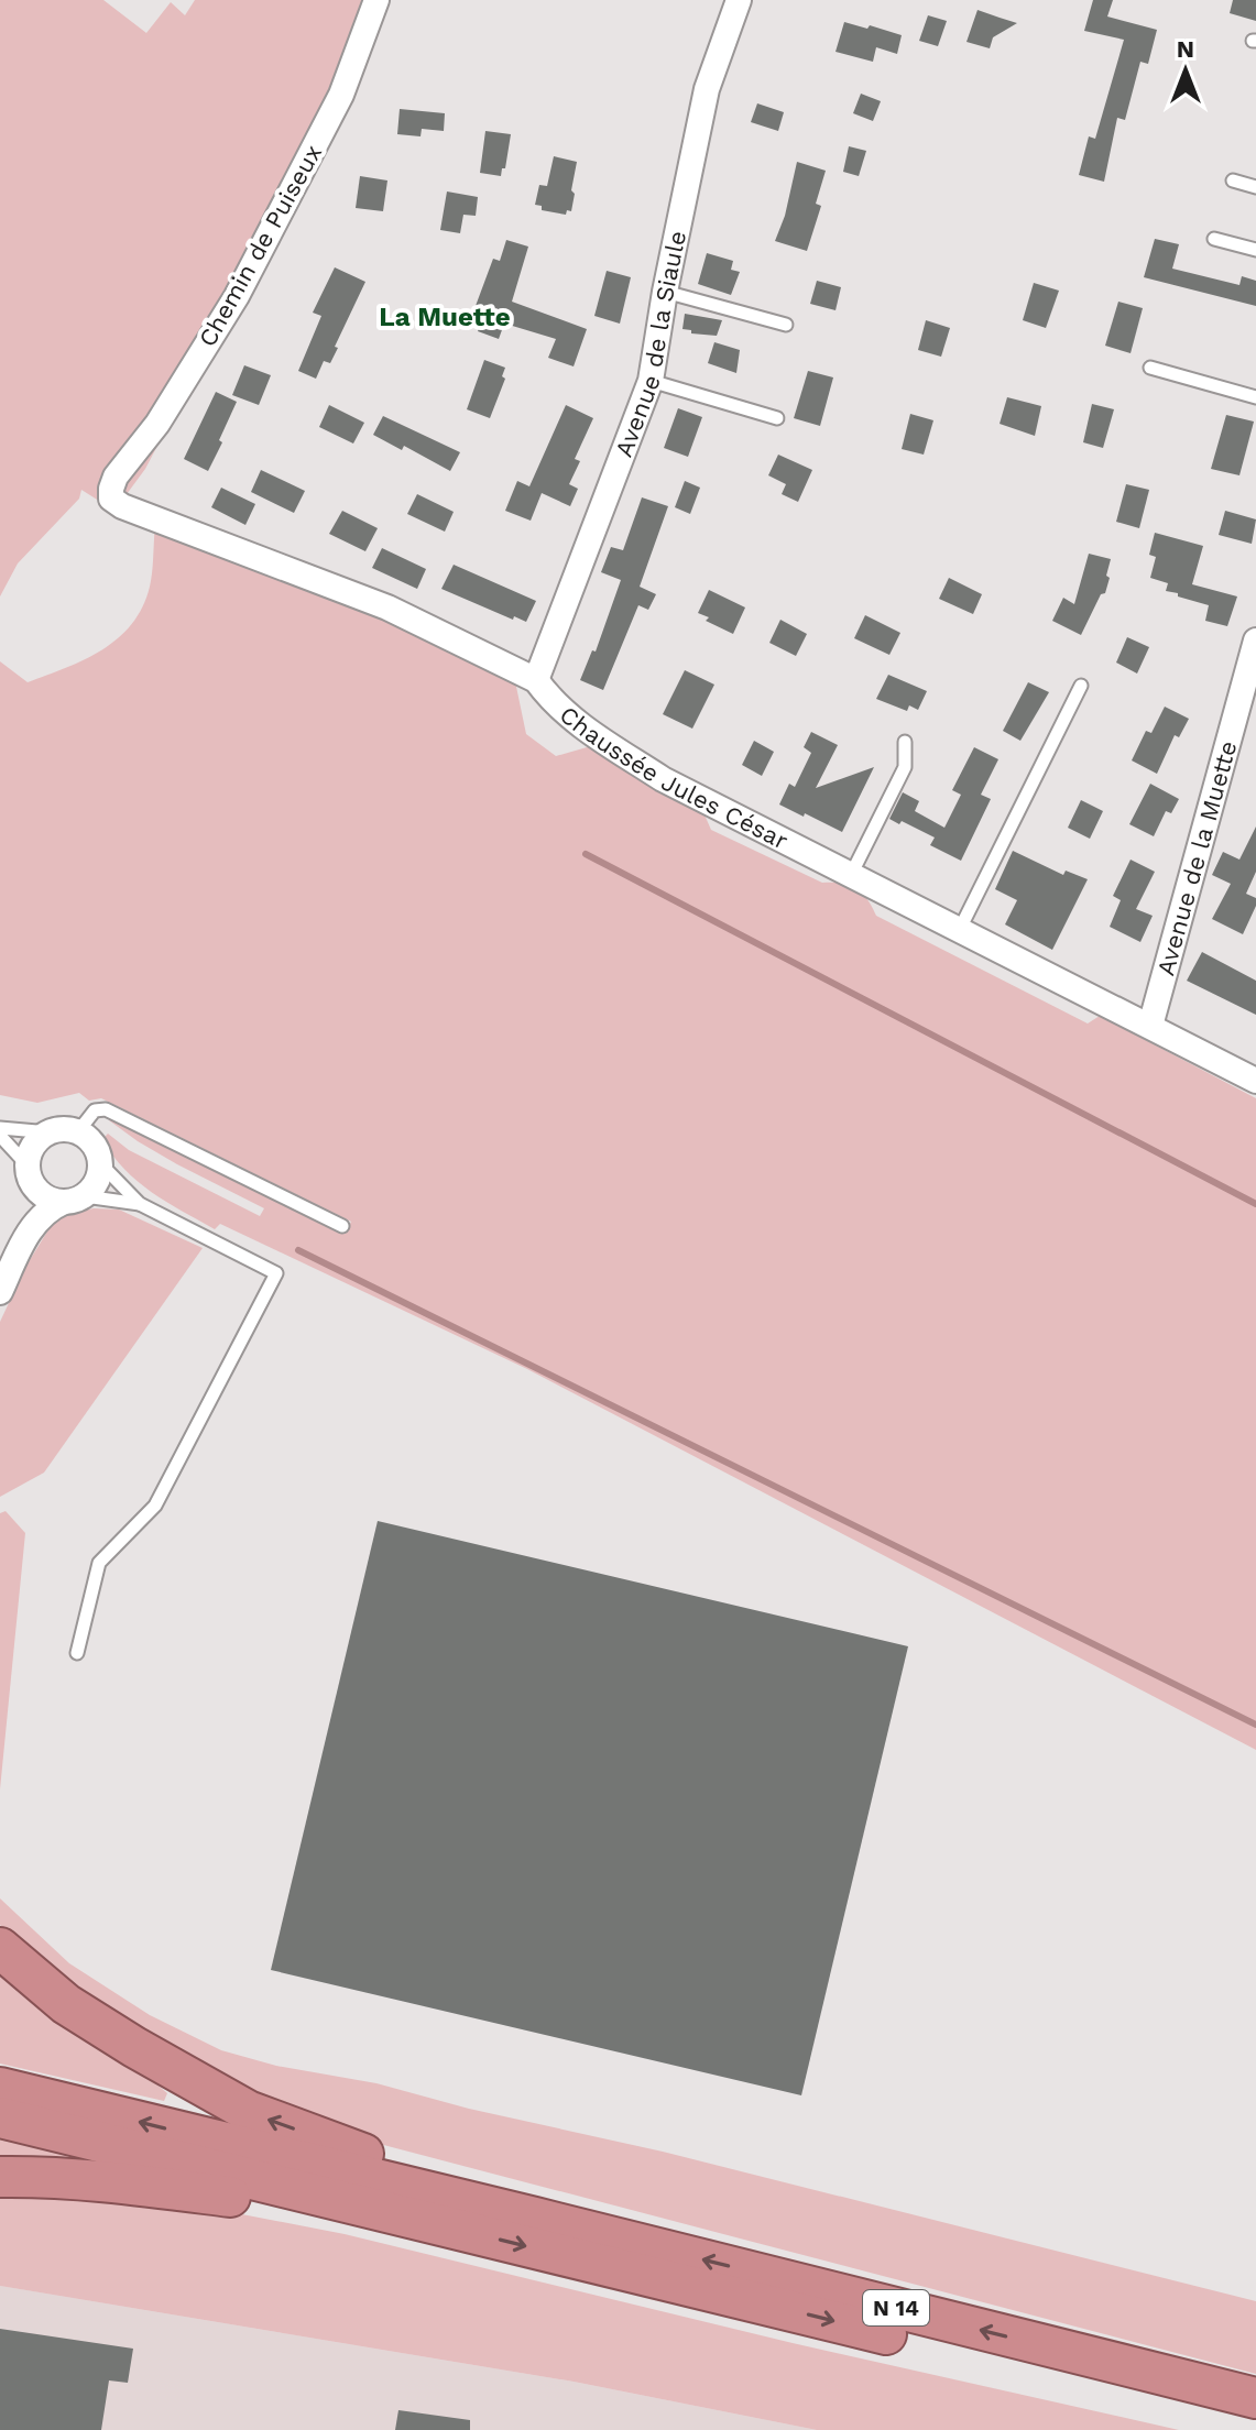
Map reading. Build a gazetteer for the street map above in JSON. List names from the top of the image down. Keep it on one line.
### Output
{"streets":{"highway":["N 14"],"street":["Chemin de Puiseux","Avenue de la Siaule","Chaussée Jules César","Avenue de la Muette"]},"crossings":[["Chemin de Puiseux","Chaussée Jules César"],["Avenue de la Siaule","Chaussée Jules César"],["Chaussée Jules César","Avenue de la Muette"]],"districts":["La Muette"],"north":"top"}
